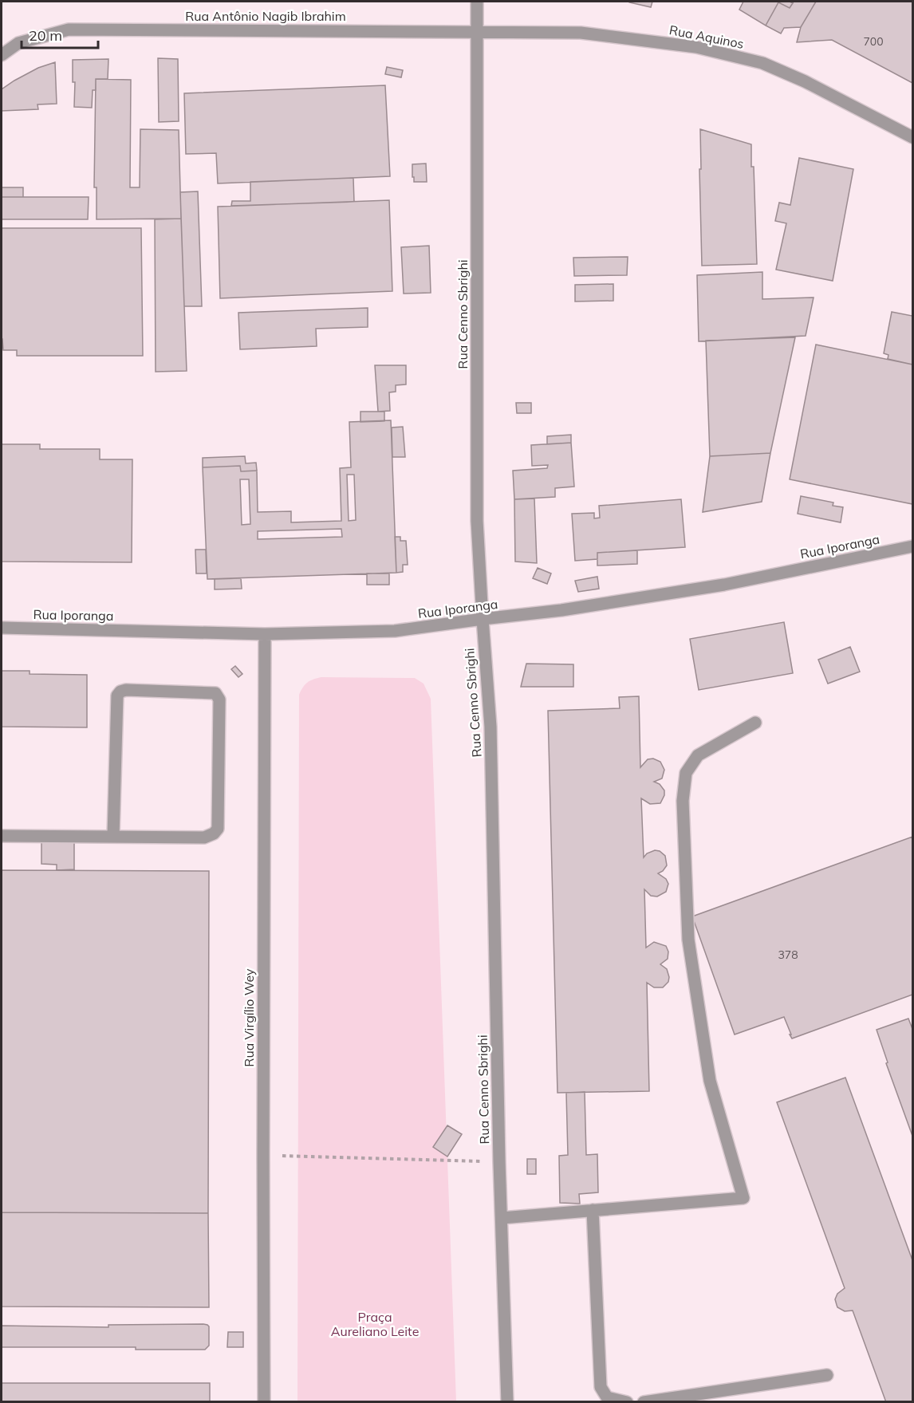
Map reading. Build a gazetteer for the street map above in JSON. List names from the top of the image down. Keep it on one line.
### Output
{"streets":{"street":["Rua Antônio Nagib Ibrahim","Rua Aquinos","Rua Cenno Sbrighi","Rua Iporanga","Rua Virgílio Wey"]},"crossings":[["Rua Antônio Nagib Ibrahim","Rua Aquinos"],["Rua Antônio Nagib Ibrahim","Rua Cenno Sbrighi"],["Rua Aquinos","Rua Cenno Sbrighi"],["Rua Cenno Sbrighi","Rua Iporanga"],["Rua Iporanga","Rua Virgílio Wey"]],"parks":["Praça Aureliano Leite"],"house_numbers":["700","378"],"scale_bar":"20 m"}
